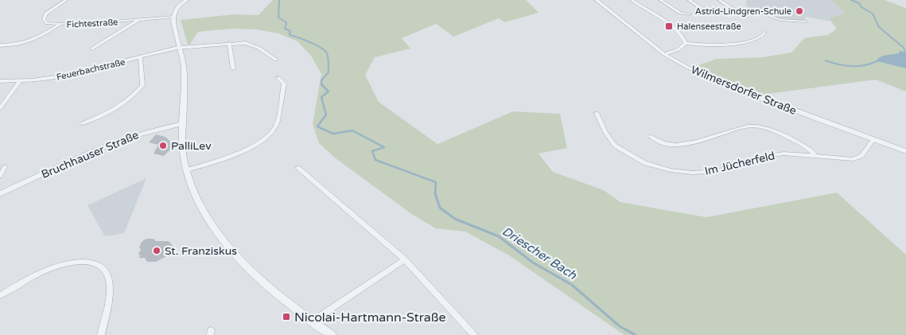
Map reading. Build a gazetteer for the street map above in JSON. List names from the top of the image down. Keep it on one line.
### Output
{"streets":{"street":["Fichtestraße","Feuerbachstraße","Wilmersdorfer Straße","Bruchhauser Straße","Im Jücherfeld"]},"crossings":[["Wilmersdorfer Straße","Im Jücherfeld"]],"water":["Driescher Bach"],"places":{"other":["Astrid-Lindgren-Schule","PalliLev","St. Franziskus"],"transit":["Halenseestraße","Nicolai-Hartmann-Straße"]}}
